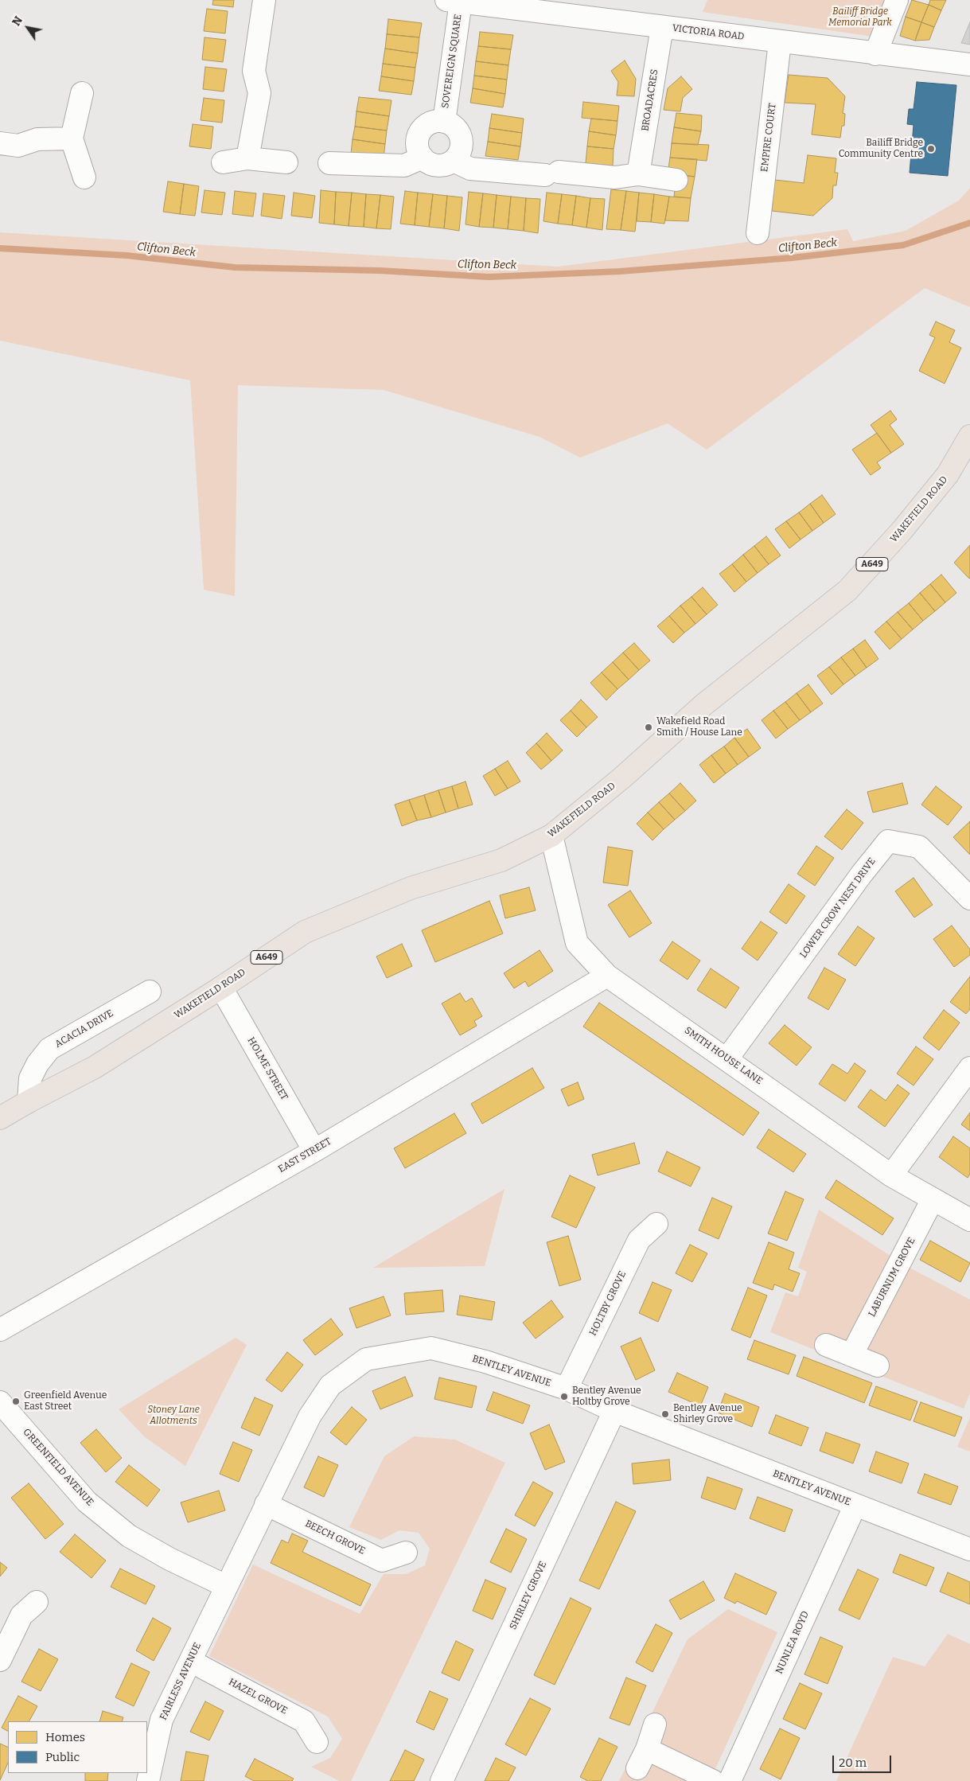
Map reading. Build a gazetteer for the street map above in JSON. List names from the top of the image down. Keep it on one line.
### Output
{"streets":{"main road":["WAKEFIELD ROAD","A649"],"street":["VICTORIA ROAD","SOVEREIGN SQUARE","BROADACRES","EMPIRE COURT","LOWER CROW NEST DRIVE","ACACIA DRIVE","SMITH HOUSE LANE","HOLME STREET","EAST STREET","LABURNUM GROVE","HOLTBY GROVE","BENTLEY AVENUE","GREENFIELD AVENUE","BEECH GROVE","SHIRLEY GROVE","NUNLEA ROYD","FAIRLESS AVENUE","HAZEL GROVE"]},"crossings":[["VICTORIA ROAD","SOVEREIGN SQUARE"],["VICTORIA ROAD","BROADACRES"],["VICTORIA ROAD","EMPIRE COURT"],["WAKEFIELD ROAD","ACACIA DRIVE"],["WAKEFIELD ROAD","SMITH HOUSE LANE"],["WAKEFIELD ROAD","HOLME STREET"],["LOWER CROW NEST DRIVE","SMITH HOUSE LANE"],["SMITH HOUSE LANE","EAST STREET"],["SMITH HOUSE LANE","LABURNUM GROVE"],["HOLME STREET","EAST STREET"],["HOLTBY GROVE","BENTLEY AVENUE"],["BENTLEY AVENUE","GREENFIELD AVENUE"],["BENTLEY AVENUE","BEECH GROVE"],["BENTLEY AVENUE","SHIRLEY GROVE"],["BENTLEY AVENUE","NUNLEA ROYD"],["BENTLEY AVENUE","FAIRLESS AVENUE"],["GREENFIELD AVENUE","FAIRLESS AVENUE"],["FAIRLESS AVENUE","HAZEL GROVE"]],"water":["Clifton Beck"],"parks":["Bailiff Bridge Memorial Park","Stoney Lane Allotments"],"places":["Bailiff Bridge Community Centre","Wakefield Road Smith / House Lane","Bentley Avenue Holtby Grove","Greenfield Avenue East Street","Bentley Avenue Shirley Grove"],"legend":["Homes","Public"],"scale_bar":"20 m","north":"top left"}
